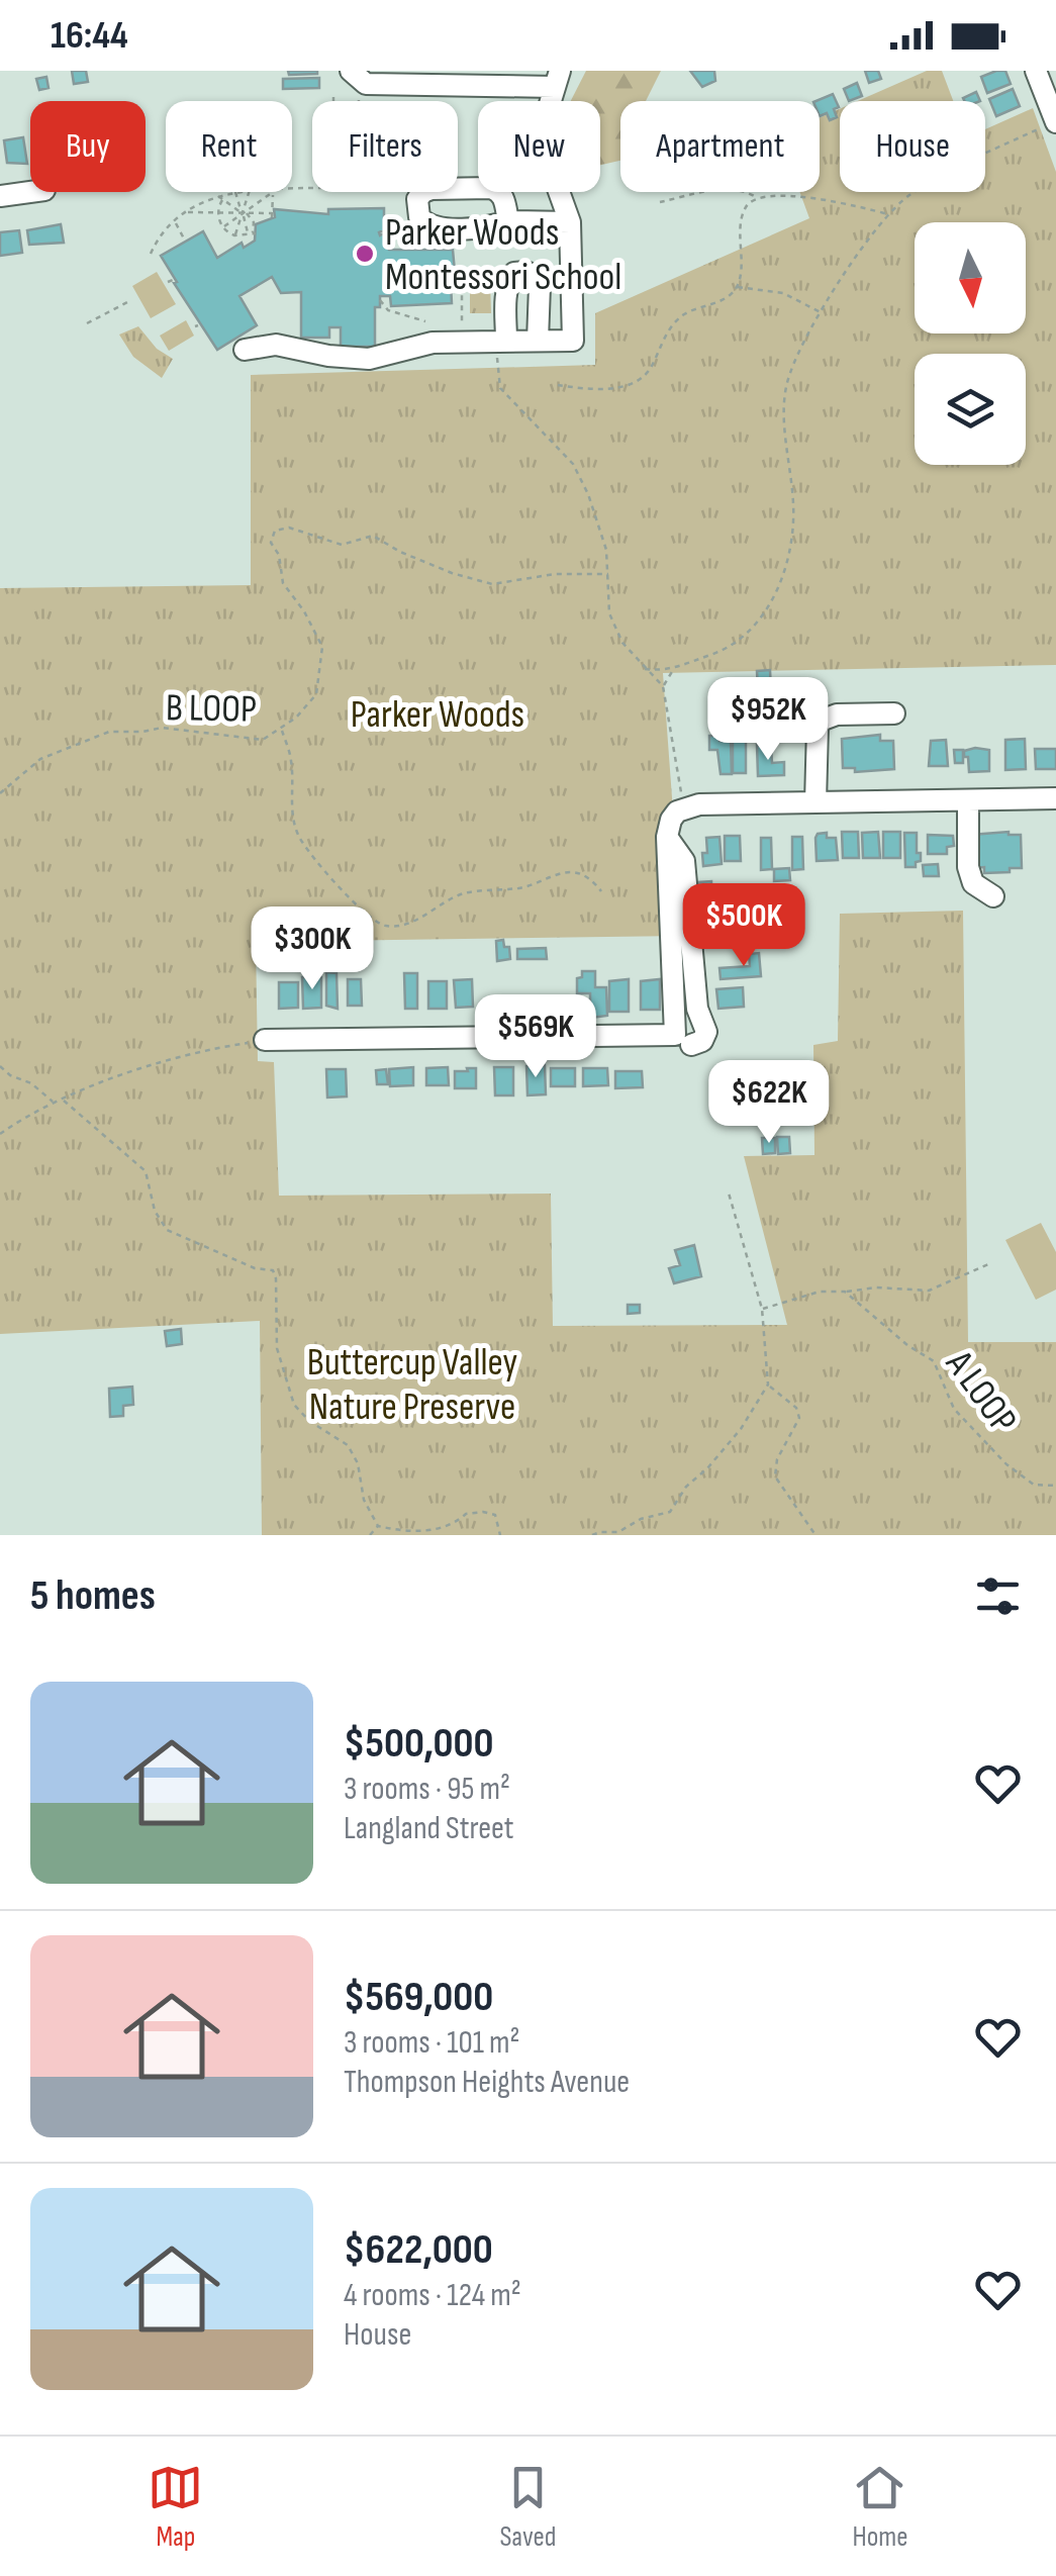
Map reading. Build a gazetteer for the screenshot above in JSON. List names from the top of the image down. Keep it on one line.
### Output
{"streets":{"path":["B LOOP","A LOOP"]},"parks":["Parker Woods","Buttercup Valley Nature Preserve"],"places":["Parker Woods Montessori School"],"north":"bottom","page":{"status":"16:44","chip":["Buy","Rent","Filters","New","Apartment","House"],"price":["$952K","$500K","$300K","$569K","$622K"],"heading":"5 homes","list":[{"name":"$500,000","note":"3 rooms · 95 m² · Langland Street"},{"name":"$569,000","note":"3 rooms · 101 m² · Thompson Heights Avenue"},{"name":"$622,000","note":"4 rooms · 124 m² · House"}],"tabs":["Map","Saved","Home"]}}
